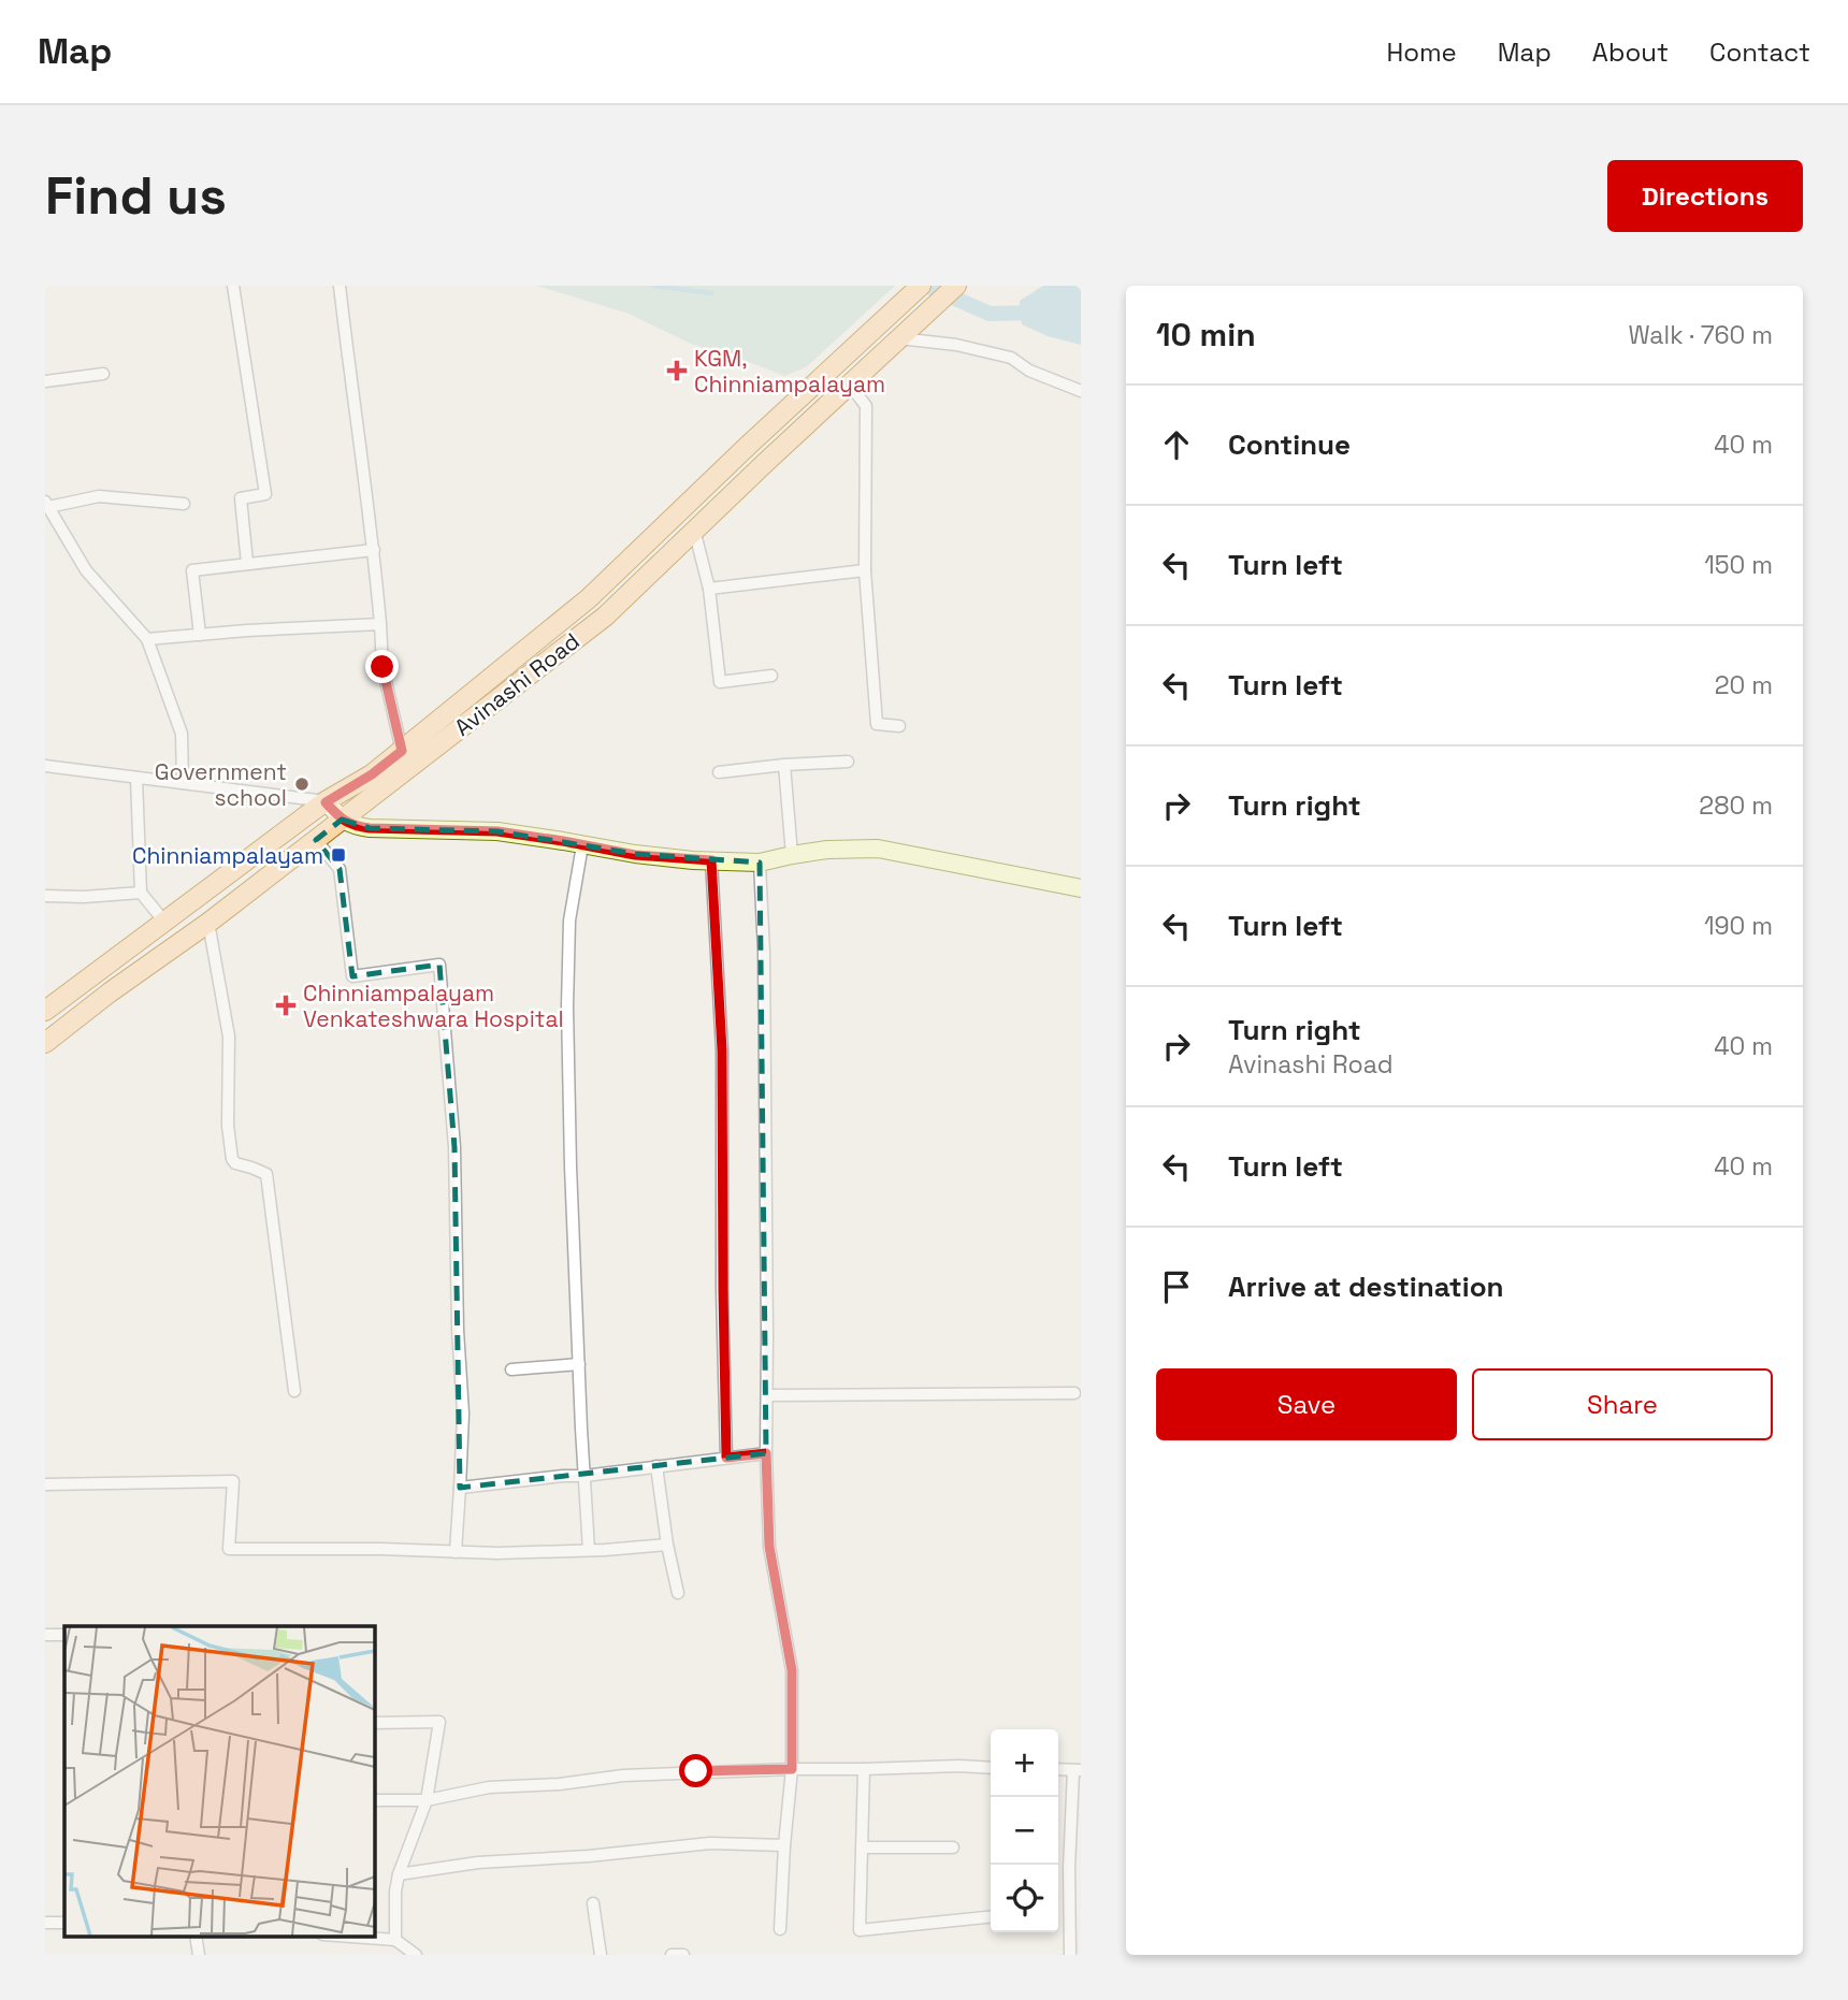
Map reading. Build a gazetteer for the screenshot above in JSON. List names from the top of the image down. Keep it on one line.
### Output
{"streets":{"main road":["Avinashi Road"]},"places":{"health":["KGM, Chinniampalayam","Chinniampalayam Venkateshwara Hospital"],"other":["Government school"],"transit":["Chinniampalayam"]},"page":{"header":"Map","nav":["Home","Map","About","Contact"],"buttons":["Directions",["Save","Share"]],"title":"Find us","heading":["10 min","Walk · 760 m"],"list":[["Continue","40 m"],["Turn left","150 m"],["Turn left","20 m"],["Turn right","280 m"],["Turn left","190 m"],["Turn right","Avinashi Road","40 m"],["Turn left","40 m"],"Arrive at destination"],"map_buttons":["+","−"]}}
